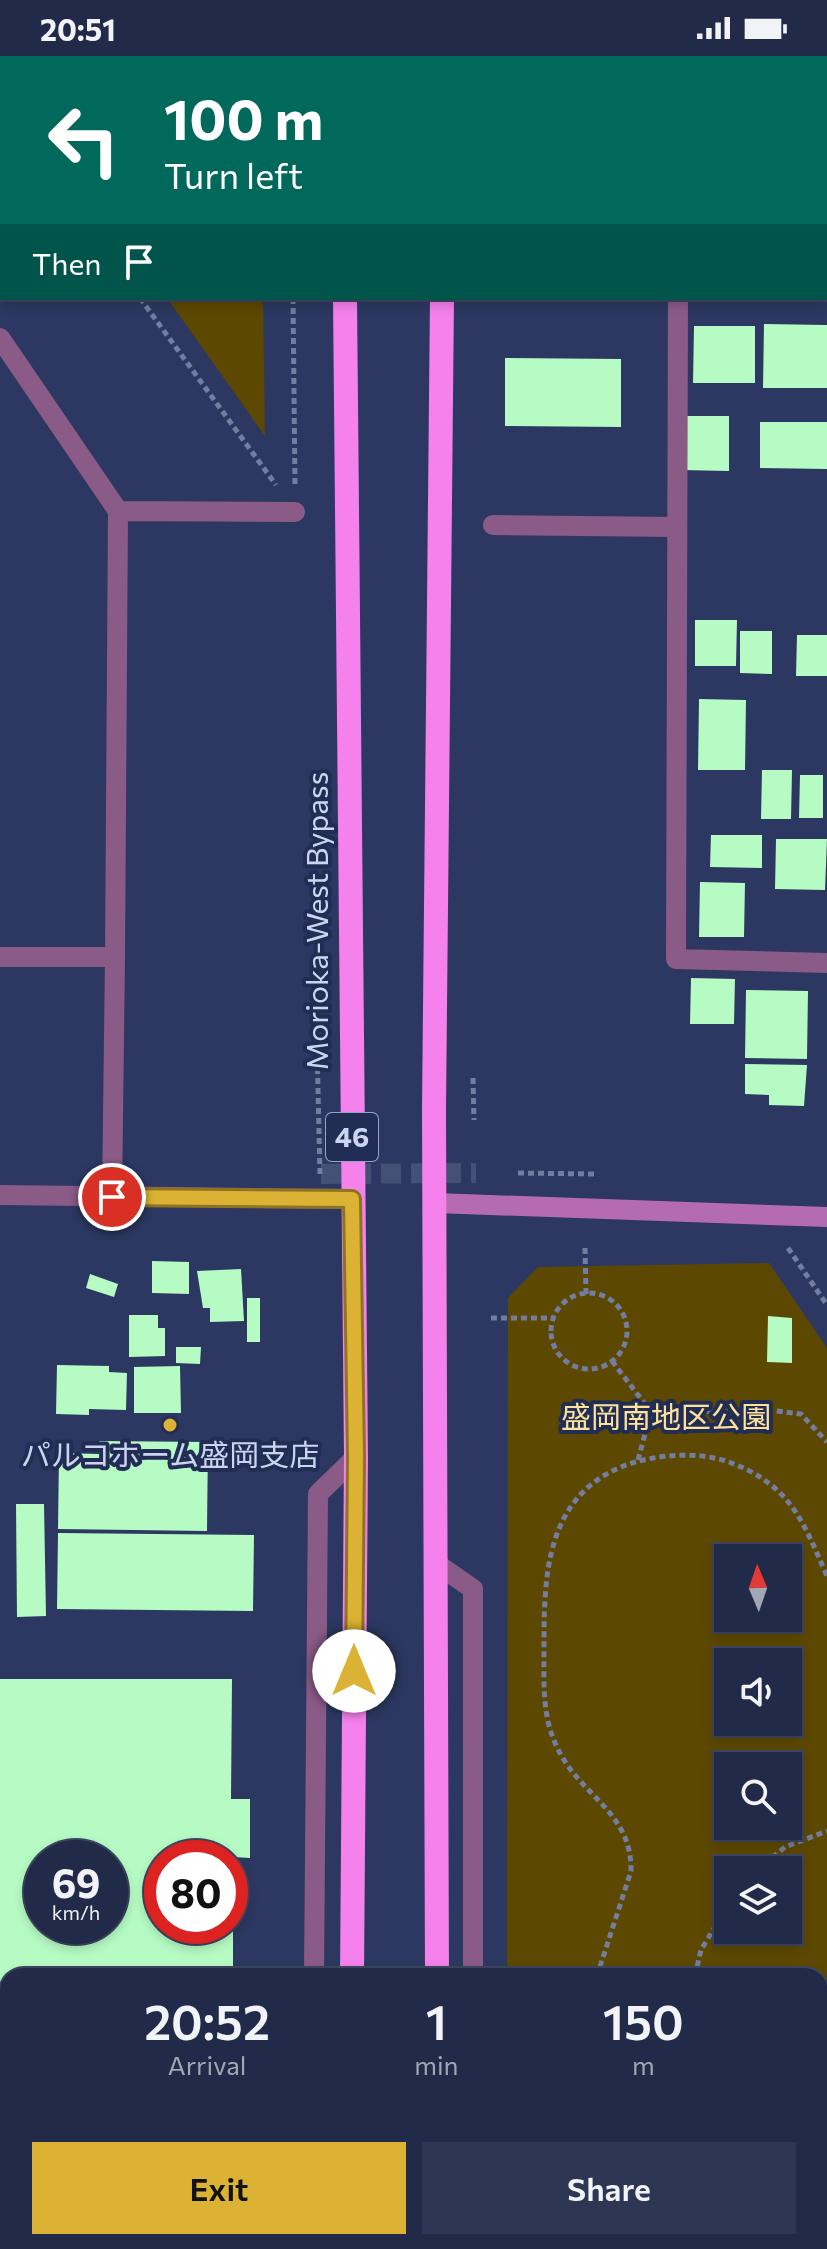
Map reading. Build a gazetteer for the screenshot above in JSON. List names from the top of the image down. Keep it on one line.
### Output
{"streets":{"highway":["Morioka-West Bypass","46"]},"parks":["盛岡南地区公園"],"places":["パルコホーム盛岡支店"],"north":"top","page":{"status":"20:51","turn":["100 m","Turn left"],"then":"Then","speed":"69 km/h","limit":"80","eta":["20:52","Arrival","1","min","150","m"],"buttons":["Exit","Share"]}}
